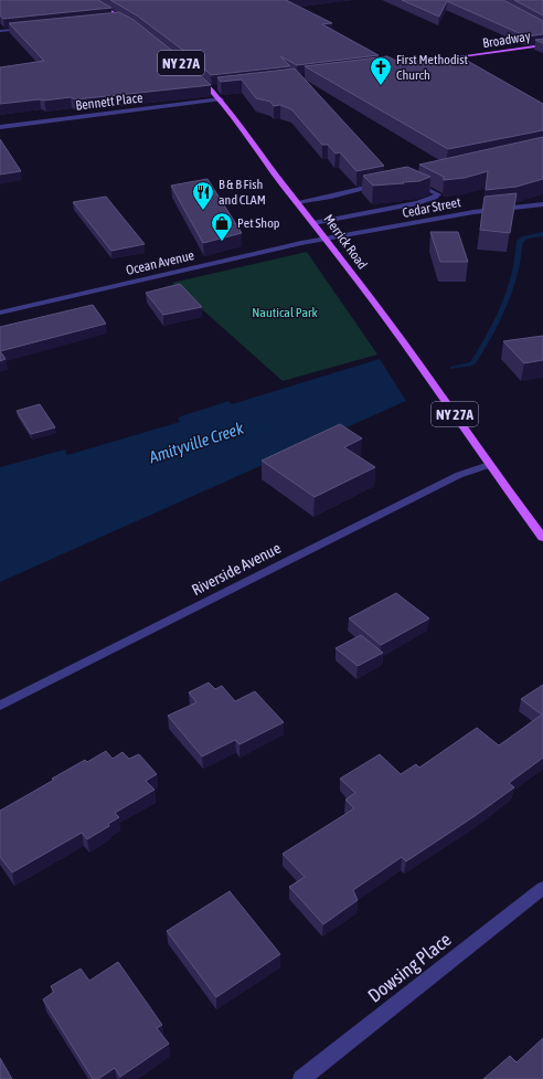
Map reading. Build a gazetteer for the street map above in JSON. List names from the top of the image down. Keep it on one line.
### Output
{"streets":{"main road":["Broadway","NY 27A","Merrick Road"],"street":["Bennett Place","Cedar Street","Ocean Avenue","Riverside Avenue","Dowsing Place"]},"crossings":[["Bennett Place","Merrick Road"],["Cedar Street","Merrick Road"],["Cedar Street","Ocean Avenue"],["Merrick Road","Ocean Avenue"],["Merrick Road","Riverside Avenue"]],"water":["Amityville Creek"],"parks":["Nautical Park"],"places":{"church":["First Methodist Church"],"restaurant":["B & B Fish and CLAM"],"shop":["Pet Shop"]}}
